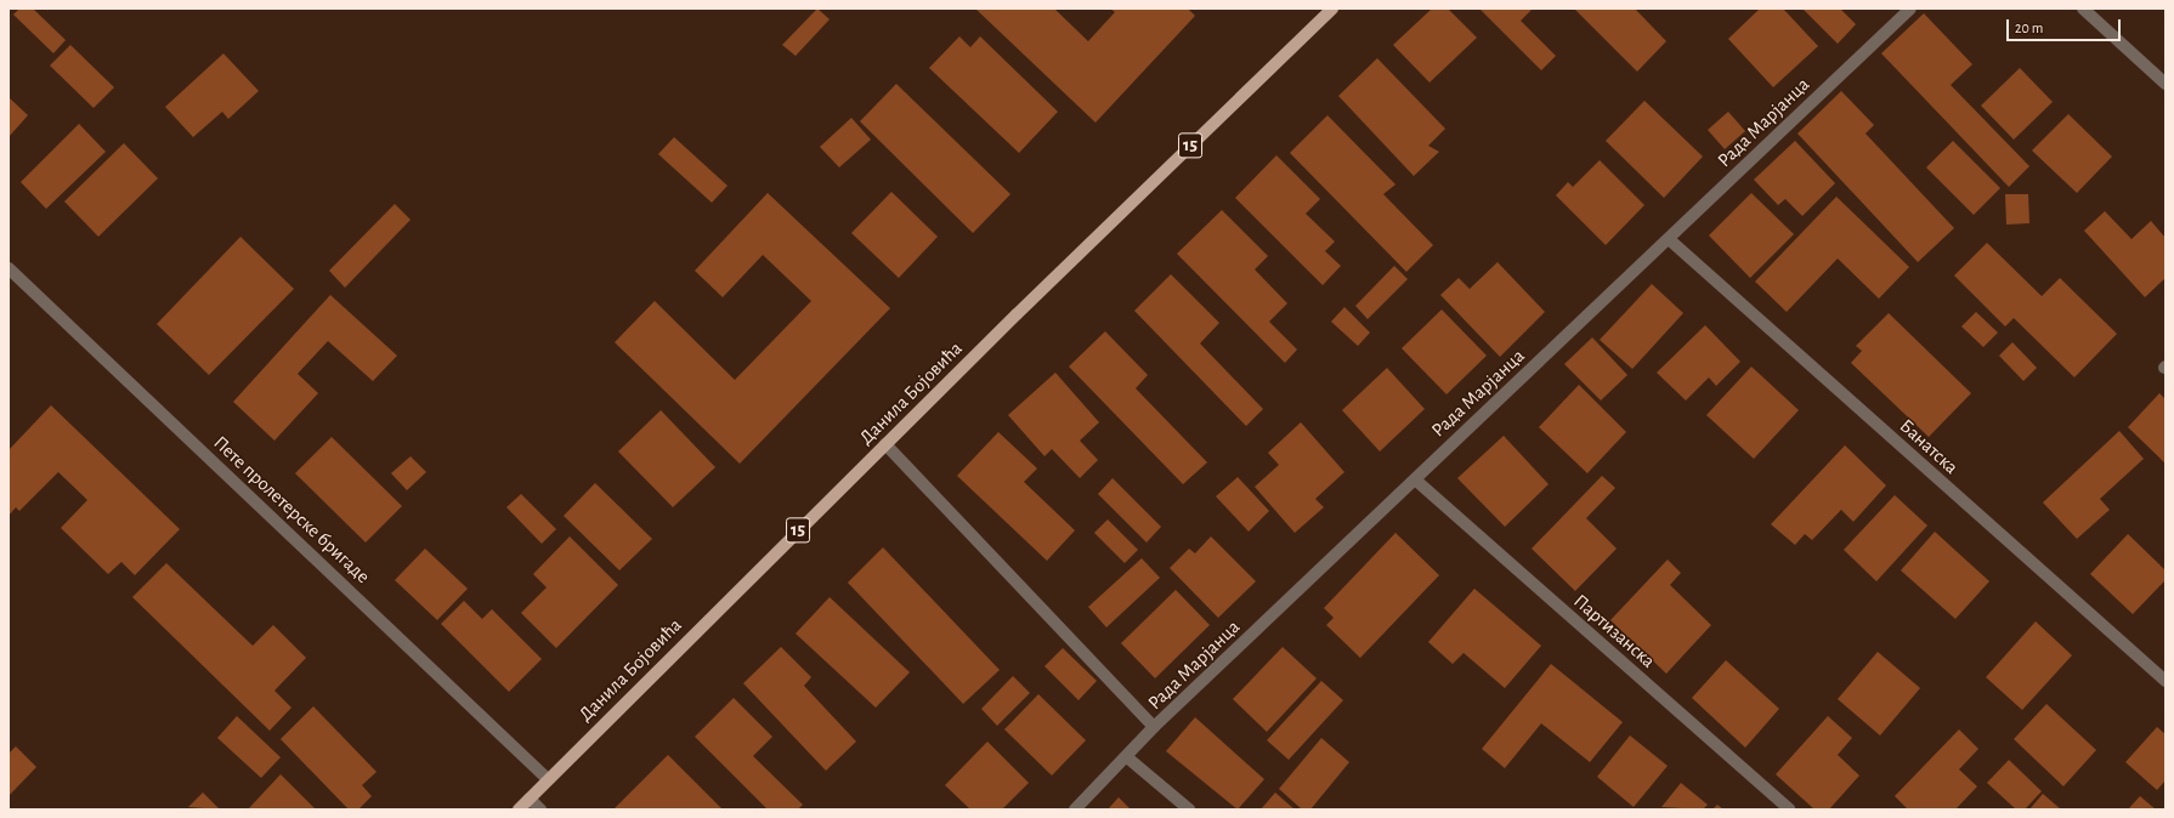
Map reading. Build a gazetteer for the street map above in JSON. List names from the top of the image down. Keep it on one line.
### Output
{"streets":{"main road":["15","Данила Бојовића"],"street":["Рада Марјанца","Банатска","Пете пролетерске бригаде","Партизанска"]},"crossings":[["Рада Марјанца","Банатска"],["Рада Марјанца","Партизанска"],["Данила Бојовића","Пете пролетерске бригаде"]],"scale_bar":"20 m"}
